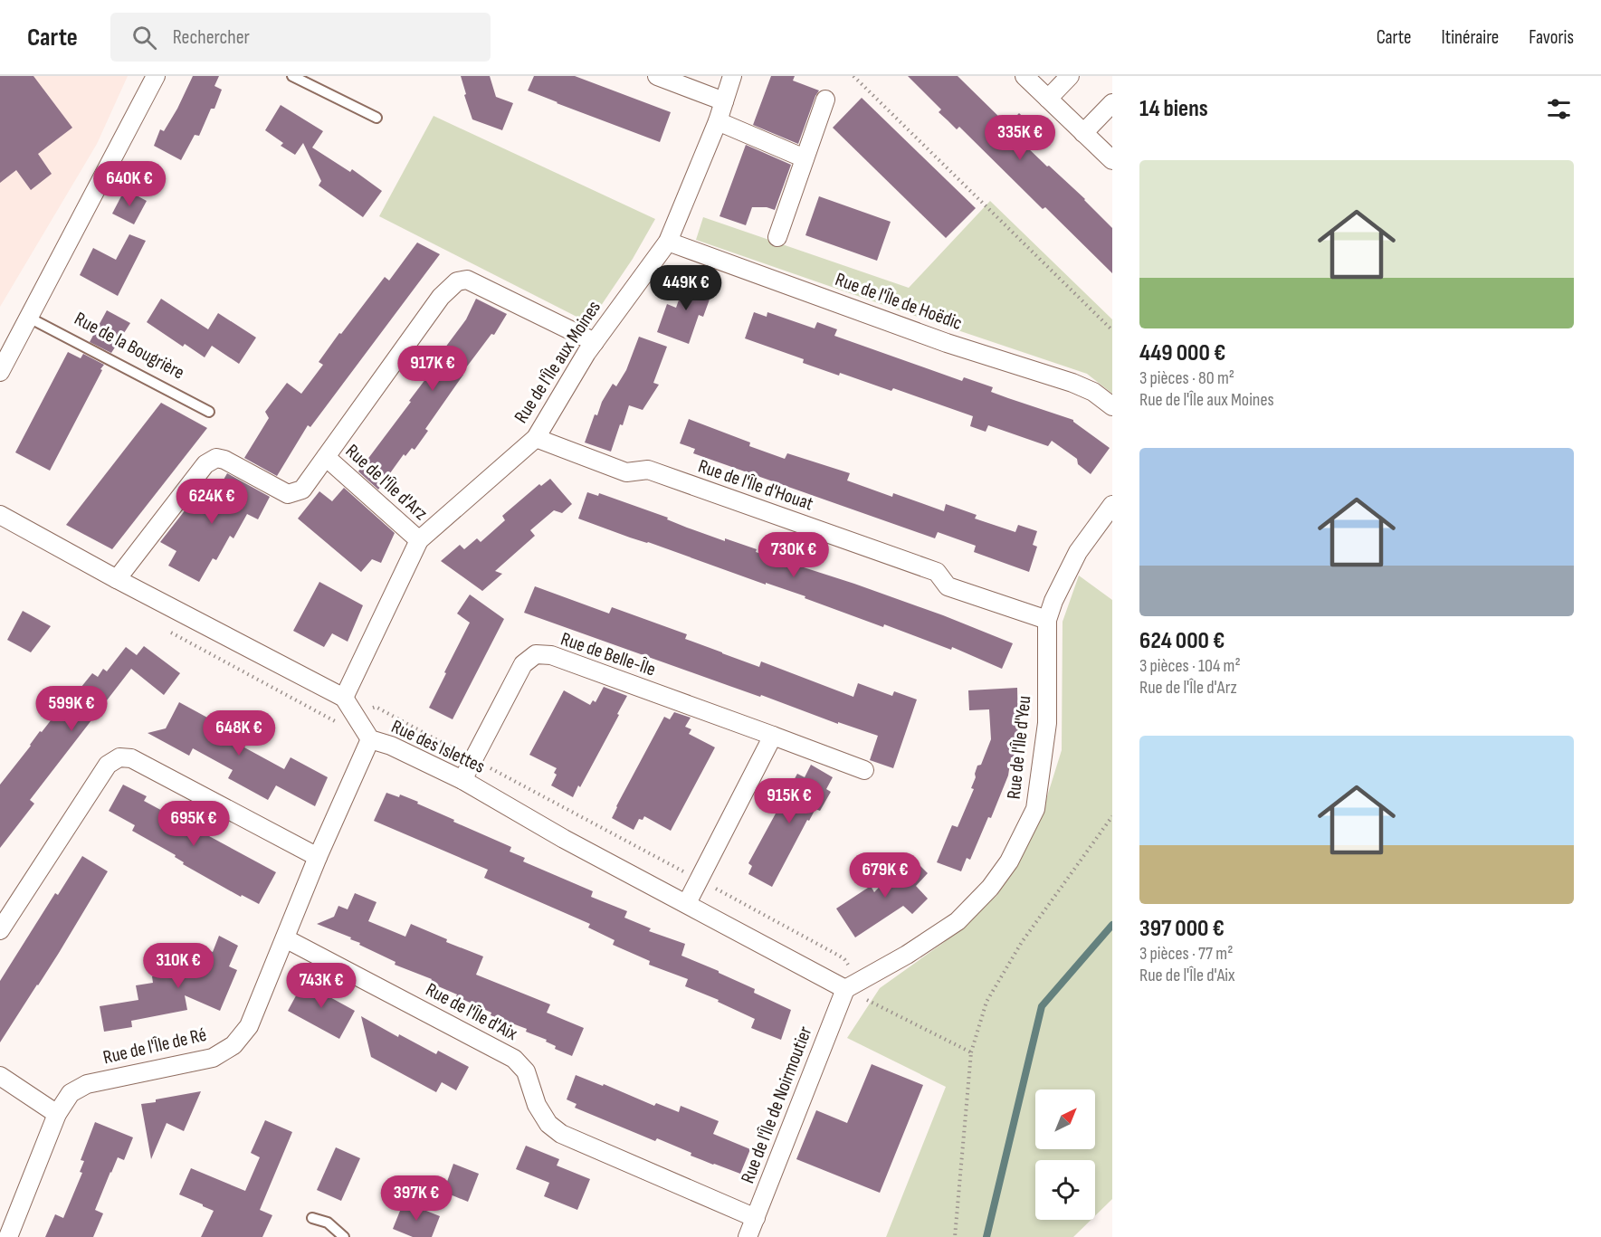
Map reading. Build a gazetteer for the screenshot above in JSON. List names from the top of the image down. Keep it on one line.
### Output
{"streets":{"street":["Rue de l'Île de Hoëdic","Rue de l'Île aux Moines","Rue de l'Île d'Arz","Rue de l'Île d'Houat","Rue de Belle-Île","Rue des Islettes","Rue de l'Île d'Yeu","Rue de l'Île d'Aix","Rue de l'Île de Ré","Rue de l'Île de Noirmoutier"],"lane":["Rue de la Bougrière"]},"crossings":[["Rue de l'Île de Hoëdic","Rue de l'Île aux Moines"],["Rue de l'Île aux Moines","Rue de l'Île d'Arz"],["Rue de l'Île aux Moines","Rue de l'Île d'Houat"],["Rue de l'Île aux Moines","Rue des Islettes"],["Rue de l'Île d'Houat","Rue de l'Île d'Yeu"],["Rue de Belle-Île","Rue des Islettes"],["Rue des Islettes","Rue de l'Île d'Yeu"],["Rue des Islettes","Rue de l'Île de Ré"],["Rue des Islettes","Rue de l'Île de Noirmoutier"],["Rue de l'Île d'Yeu","Rue de l'Île de Noirmoutier"],["Rue de l'Île d'Aix","Rue de l'Île de Ré"],["Rue de l'Île d'Aix","Rue de l'Île de Noirmoutier"]],"north":"top right","page":{"header":"Carte","search":"Rechercher","nav":["Carte","Itinéraire","Favoris"],"heading":"14 biens","price":["335K €","640K €","449K €","917K €","624K €","730K €","599K €","648K €","915K €","695K €","679K €","310K €","743K €","397K €"],"list":[{"name":"449 000 €","note":"3 pièces · 80 m² · Rue de l'Île aux Moines"},{"name":"624 000 €","note":"3 pièces · 104 m² · Rue de l'Île d'Arz"},{"name":"397 000 €","note":"3 pièces · 77 m² · Rue de l'Île d'Aix"}]}}
